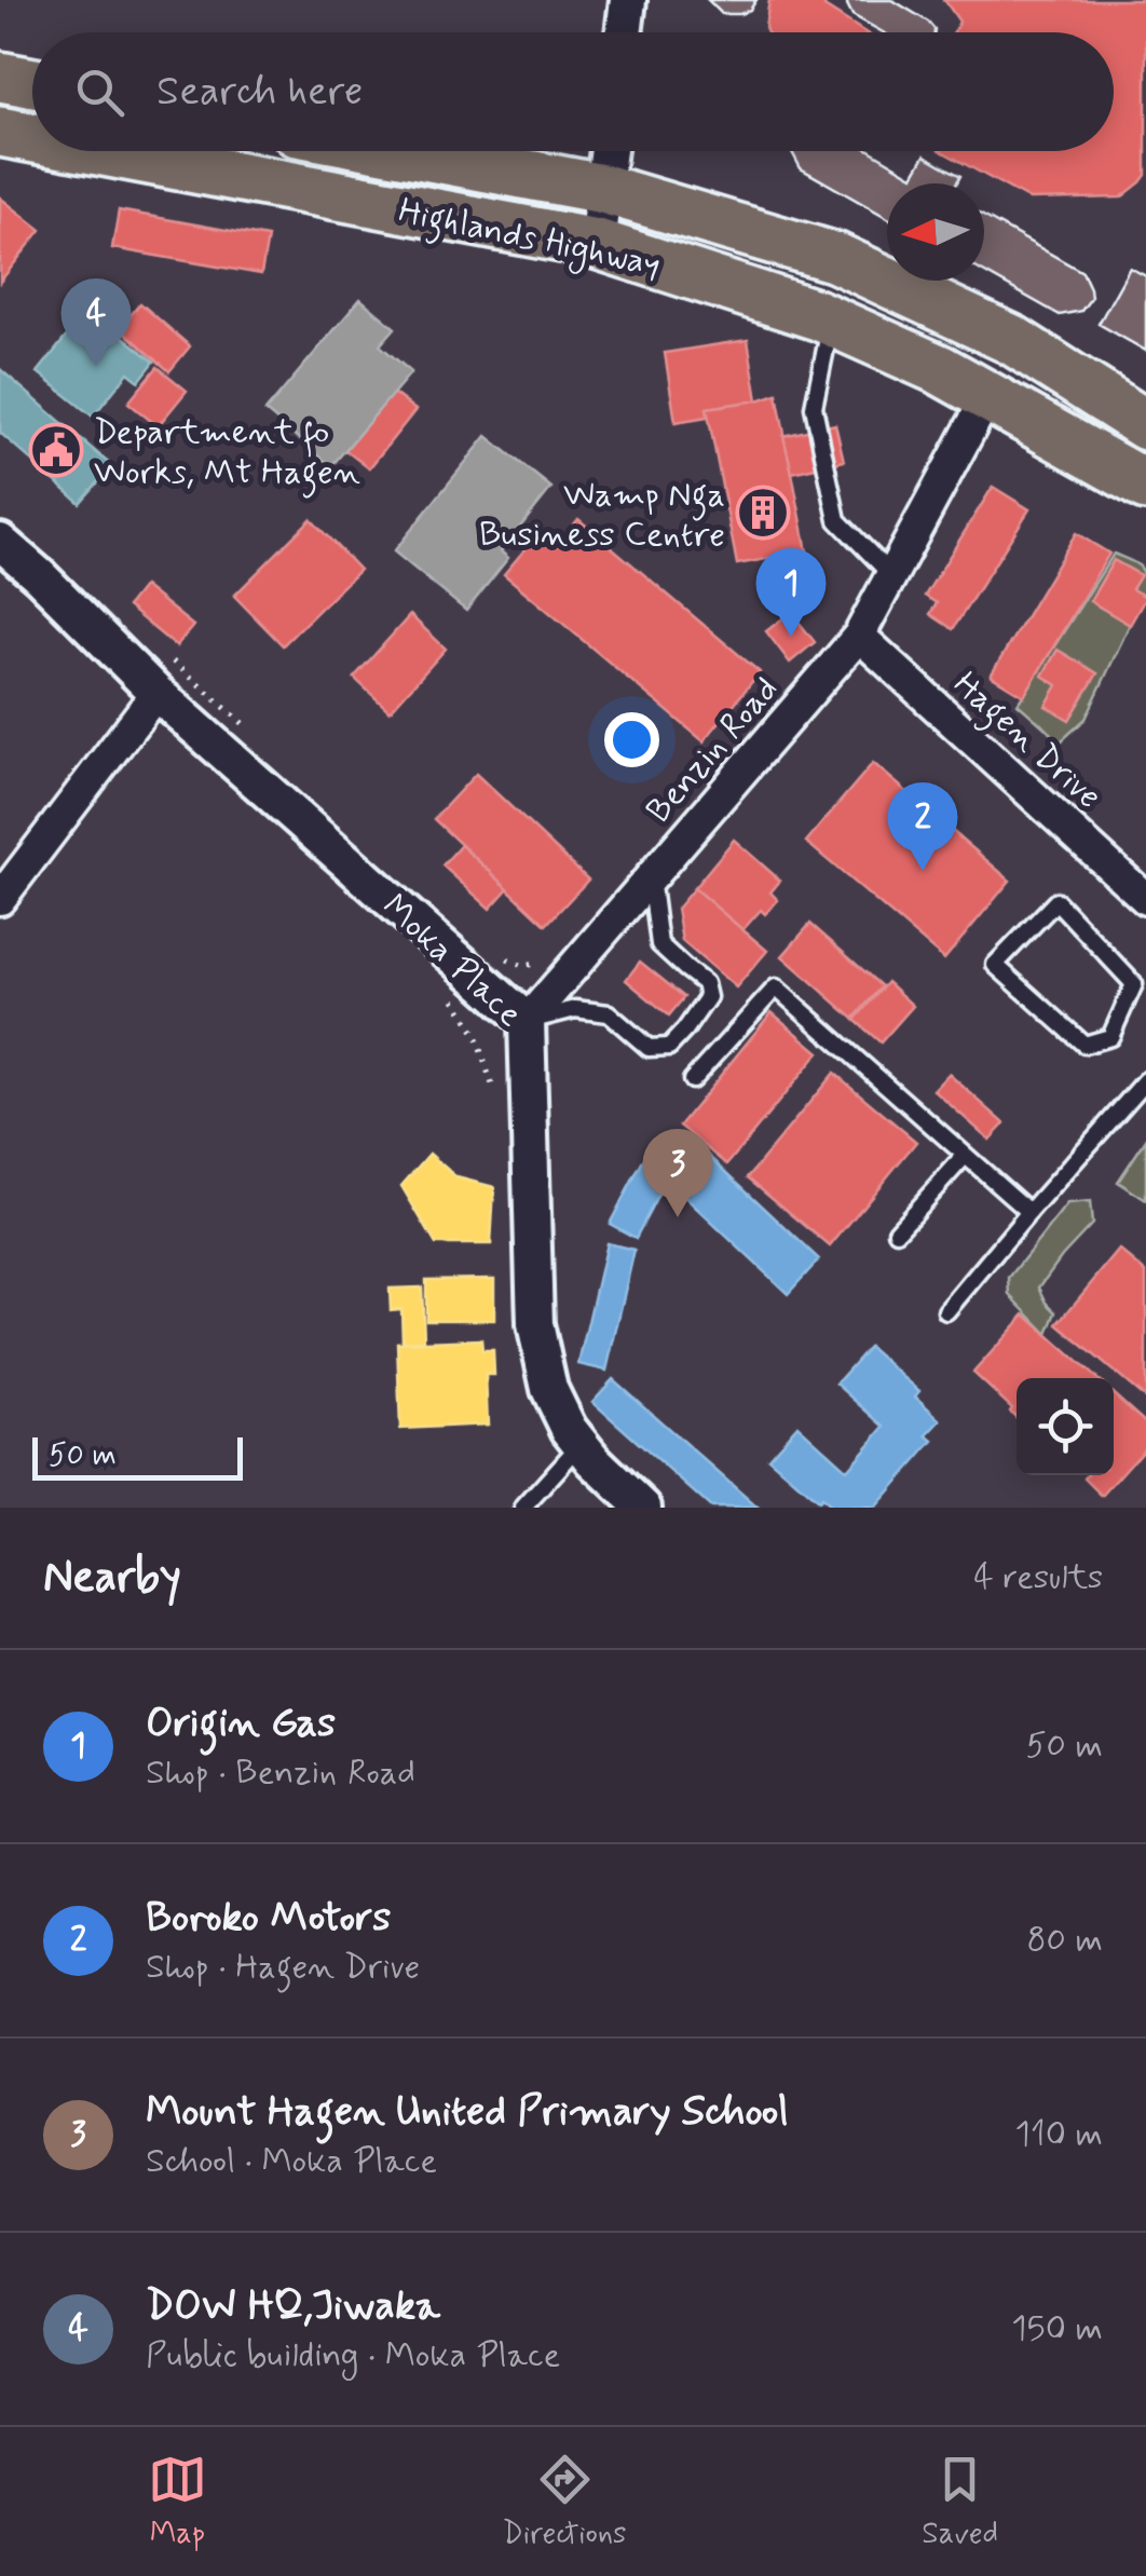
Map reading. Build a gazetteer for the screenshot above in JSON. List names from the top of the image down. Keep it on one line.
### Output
{"streets":{"highway":["Highlands Highway"],"street":["Hagen Drive","Benzin Road","Moka Place"]},"crossings":[["Highlands Highway","Benzin Road"],["Hagen Drive","Benzin Road"],["Benzin Road","Moka Place"]],"places":{"public building":["Department fo Works, Mt Hagen"],"building":["Wamp Nga Business Centre"]},"scale_bar":"50 m","north":"left","page":{"search":"Search here","pins":["4","1","2","3"],"scale":"50 m","heading":["Nearby","4 results"],"list":[{"mark":"1","name":"Origin Gas","note":"Shop · Benzin Road","value":"50 m"},{"mark":"2","name":"Boroko Motors","note":"Shop · Hagen Drive","value":"80 m"},{"mark":"3","name":"Mount Hagen United Primary School","note":"School · Moka Place","value":"110 m"},{"mark":"4","name":"DOW HQ,Jiwaka","note":"Public building · Moka Place","value":"150 m"}],"nav":["Map","Directions","Saved"]}}
